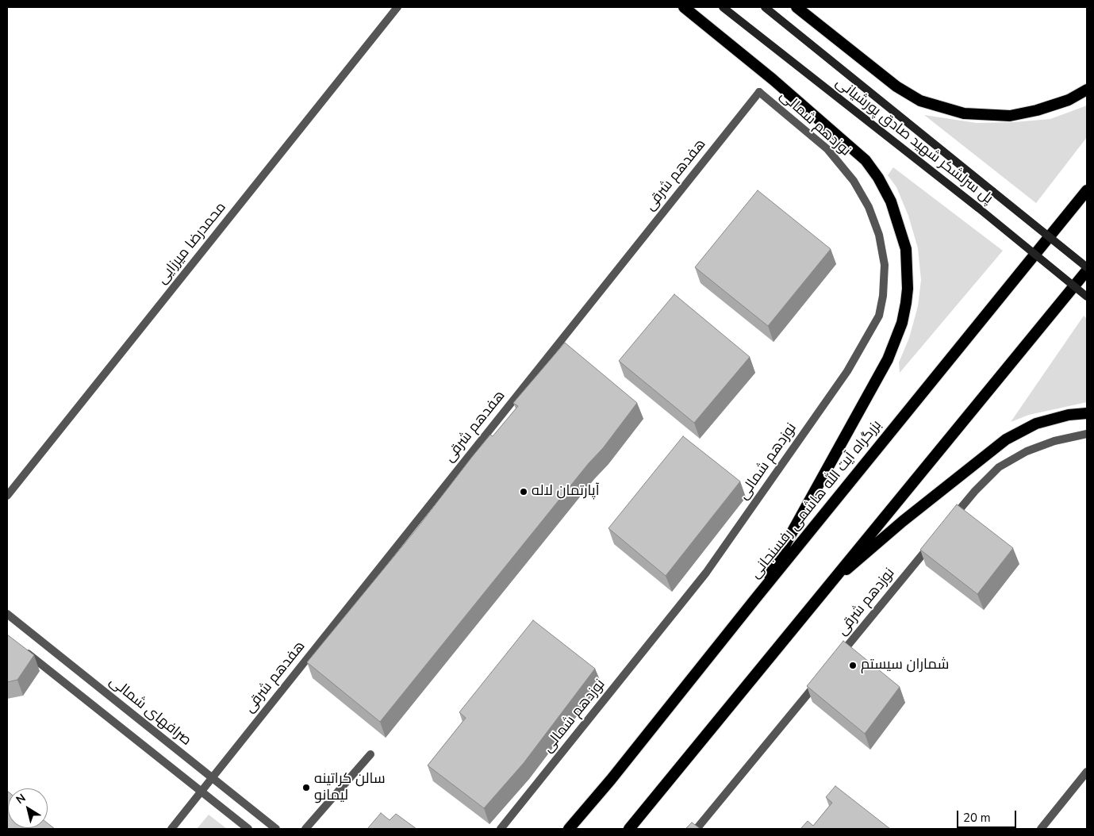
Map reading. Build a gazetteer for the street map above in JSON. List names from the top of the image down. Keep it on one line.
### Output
{"streets":{"highway":["بزرگراه آیت الله هاشمی رفسنجانی"],"main road":["پل سرلشکر شهید صادق پورشیانی"],"street":["نوزدهم شمالی","هفدهم شرقی","محمدرضا میرزایی","نوزدهم شرقی","صرافهای شمالی"]},"crossings":[["نوزدهم شمالی","هفدهم شرقی"],["هفدهم شرقی","صرافهای شمالی"]],"places":["آپارتمان لاله","شماران سیستم","سالن کراتینه لیمانو"],"scale_bar":"20 m","north":"top left"}
